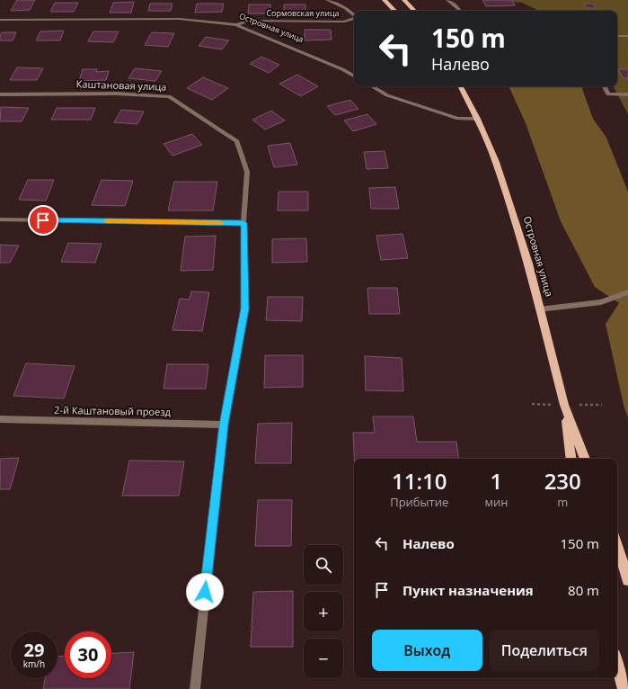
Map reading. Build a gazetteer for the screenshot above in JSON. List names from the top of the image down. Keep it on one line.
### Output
{"streets":{"main road":["Островная улица"],"street":["Сормовская улица","Каштановая улица","2-й Каштановый проезд"]},"crossings":[["Сормовская улица","Островная улица"],["Каштановая улица","2-й Каштановый проезд"]],"page":{"turn":["150 m","Налево"],"eta":["11:10","Прибытие","1","мин","230","m"],"list":[{"name":"Налево","value":"150 m"},{"name":"Пункт назначения","value":"80 m"}],"map_buttons":["+","−"],"buttons":["Выход","Поделиться"],"speed":"29 km/h","limit":"30"}}
